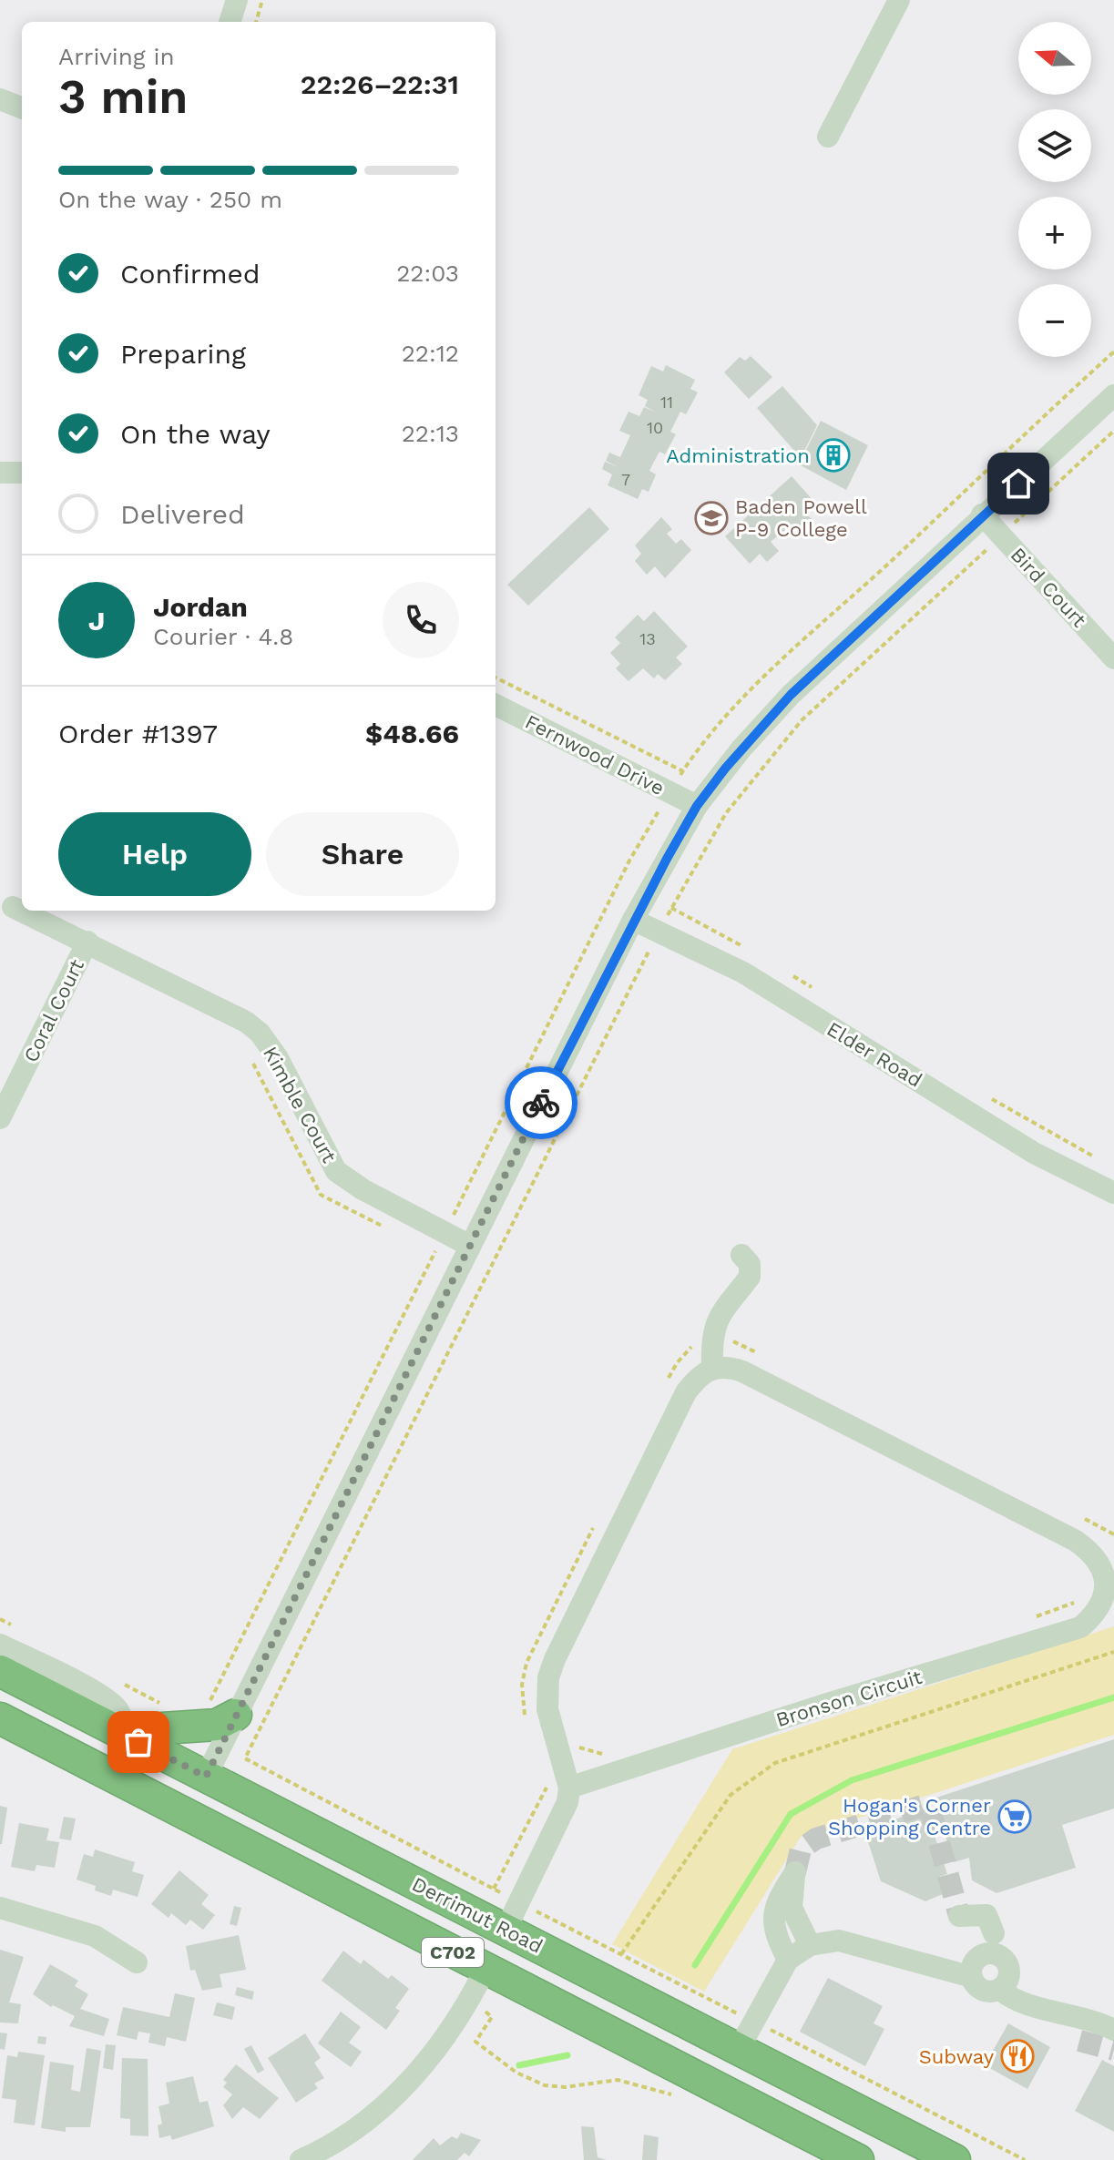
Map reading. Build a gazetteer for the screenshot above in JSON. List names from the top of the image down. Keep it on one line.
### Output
{"streets":{"highway":["Derrimut Road","C702"],"street":["Bird Court","Fernwood Drive","Coral Court","Elder Road","Kimble Court","Bronson Circuit"]},"crossings":[["Coral Court","Kimble Court"]],"places":{"building":["Administration"],"school or university":["Baden Powell P-9 College"],"supermarket":["Hogan's Corner Shopping Centre"],"restaurant":["Subway"]},"house_numbers":["11","10","7","13"],"north":"left","page":{"map_buttons":["+","−"],"heading":["3 min","Arriving in","22:26–22:31"],"panel":["Jordan","Courier · 4.8","Order #1397","$48.66"],"bar":"On the way · 250 m","list":[["Confirmed","22:03"],["Preparing","22:12"],["On the way","22:13"],"Delivered"],"round":"J","buttons":["Help","Share"]}}
